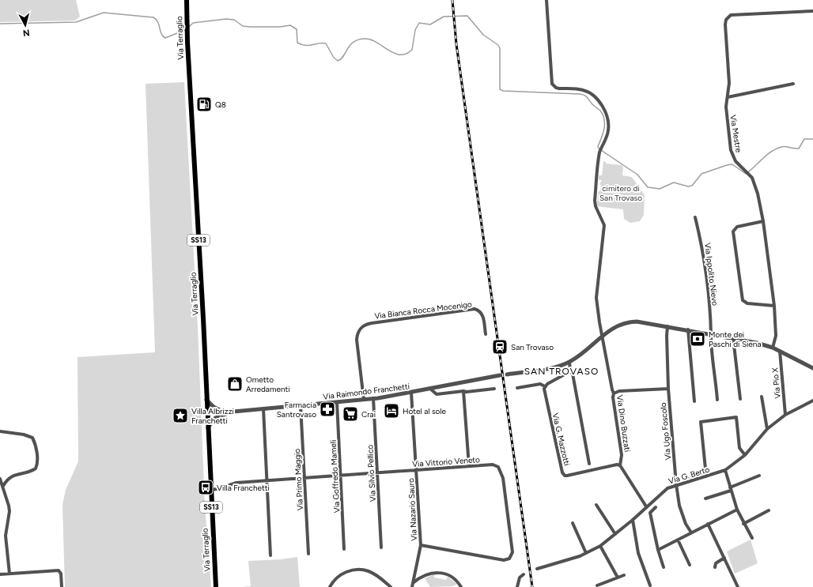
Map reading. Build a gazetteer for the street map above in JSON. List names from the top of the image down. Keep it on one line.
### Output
{"streets":{"main road":["Via Terraglio","SS13"],"street":["Via Mestre","Via Ippolito Nievo","Via Bianca Rocca Mocenigo","Via Pio X","Via Raimondo Franchetti","Via Dino Buzzati","Via Ugo Foscolo","Via G. Mazzotti","Via Vittorio Veneto","Via Silvio Pellico","Via G. Berto","Via Goffredo Mameli","Via Primo Maggio","Via Nazario Sauro"]},"crossings":[["Via Terraglio","Via Raimondo Franchetti"],["Via Terraglio","Via Vittorio Veneto"],["Via Bianca Rocca Mocenigo","Via Raimondo Franchetti"],["Via Pio X","Via G. Berto"],["Via Raimondo Franchetti","Via Silvio Pellico"],["Via Raimondo Franchetti","Via Goffredo Mameli"],["Via Raimondo Franchetti","Via Primo Maggio"],["Via Raimondo Franchetti","Via Nazario Sauro"],["Via Dino Buzzati","Via G. Mazzotti"],["Via Ugo Foscolo","Via G. Berto"],["Via Vittorio Veneto","Via Silvio Pellico"],["Via Vittorio Veneto","Via Goffredo Mameli"],["Via Vittorio Veneto","Via Primo Maggio"],["Via Vittorio Veneto","Via Nazario Sauro"]],"districts":["SAN TROVASO"],"parks":["cimitero di San Trovaso"],"places":{"fuel station":["Q8"],"bank":["Monte dei Paschi di Siena"],"station":["San Trovaso"],"shop":["Ometto Arredamenti"],"pharmacy":["Farmacia Santrovaso"],"hotel":["Hotel al sole"],"supermarket":["Crai"],"place":["Villa Albrizzi Franchetti"],"bus stop":["Villa Franchetti"]},"north":"bottom"}
